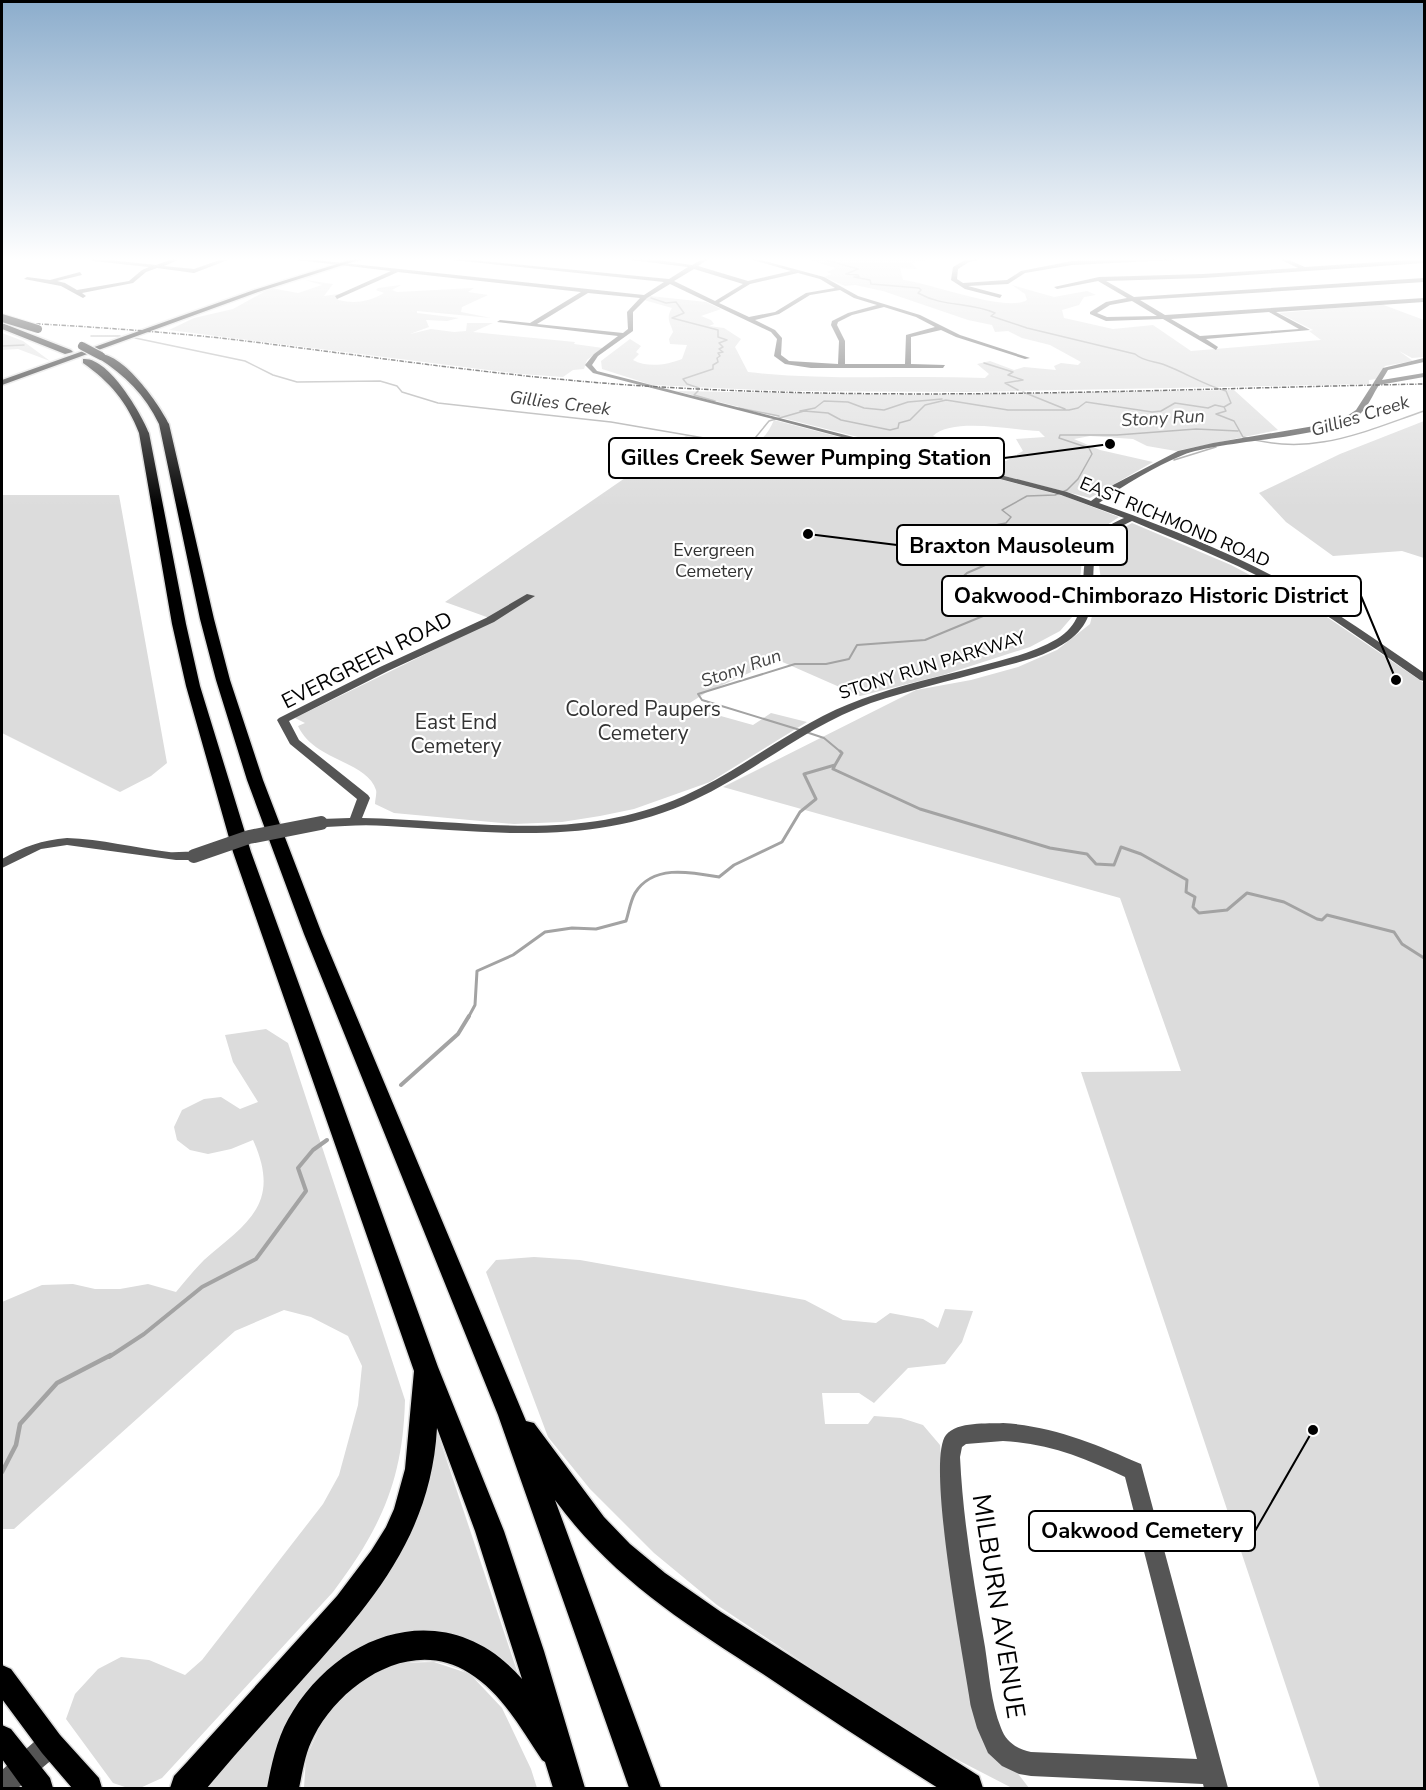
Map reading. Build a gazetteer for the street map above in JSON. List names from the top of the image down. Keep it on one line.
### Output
{"streets":{"street":["EAST RICHMOND ROAD","EVERGREEN ROAD","STONY RUN PARKWAY","MILBURN AVENUE"]},"crossings":[["EAST RICHMOND ROAD","STONY RUN PARKWAY"],["EVERGREEN ROAD","STONY RUN PARKWAY"]],"water":["Gillies Creek","Stony Run"],"parks":["Evergreen Cemetery","Colored Paupers Cemetery","East End Cemetery"],"places":["Gilles Creek Sewer Pumping Station","Braxton Mausoleum","Oakwood-Chimborazo Historic District","Oakwood Cemetery"]}
